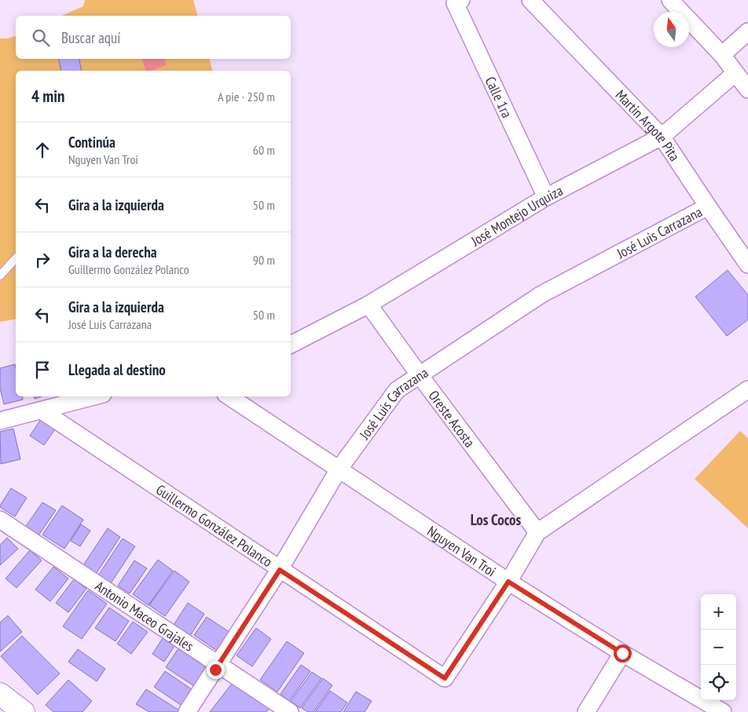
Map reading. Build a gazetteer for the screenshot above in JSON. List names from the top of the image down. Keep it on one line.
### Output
{"streets":{"street":["Calle 1ra","Martin Argote Pita","José Montejo Urquiza","José Luis Carrazana","Oreste Acosta","Guillermo González Polanco","Nguyen Van Troi","Antonio Maceo Grajales"]},"crossings":[["Calle 1ra","José Montejo Urquiza"],["Martin Argote Pita","José Montejo Urquiza"],["Martin Argote Pita","José Luis Carrazana"],["José Montejo Urquiza","Oreste Acosta"],["José Luis Carrazana","Oreste Acosta"],["José Luis Carrazana","Guillermo González Polanco"],["José Luis Carrazana","Nguyen Van Troi"],["José Luis Carrazana","Antonio Maceo Grajales"],["Guillermo González Polanco","Nguyen Van Troi"]],"districts":["Los Cocos"],"north":"top","page":{"search":"Buscar aquí","heading":["4 min","A pie · 250 m"],"list":[["Continúa","Nguyen Van Troi","60 m"],["Gira a la izquierda","50 m"],["Gira a la derecha","Guillermo González Polanco","90 m"],["Gira a la izquierda","José Luis Carrazana","50 m"],"Llegada al destino"],"map_buttons":["+","−"]}}
